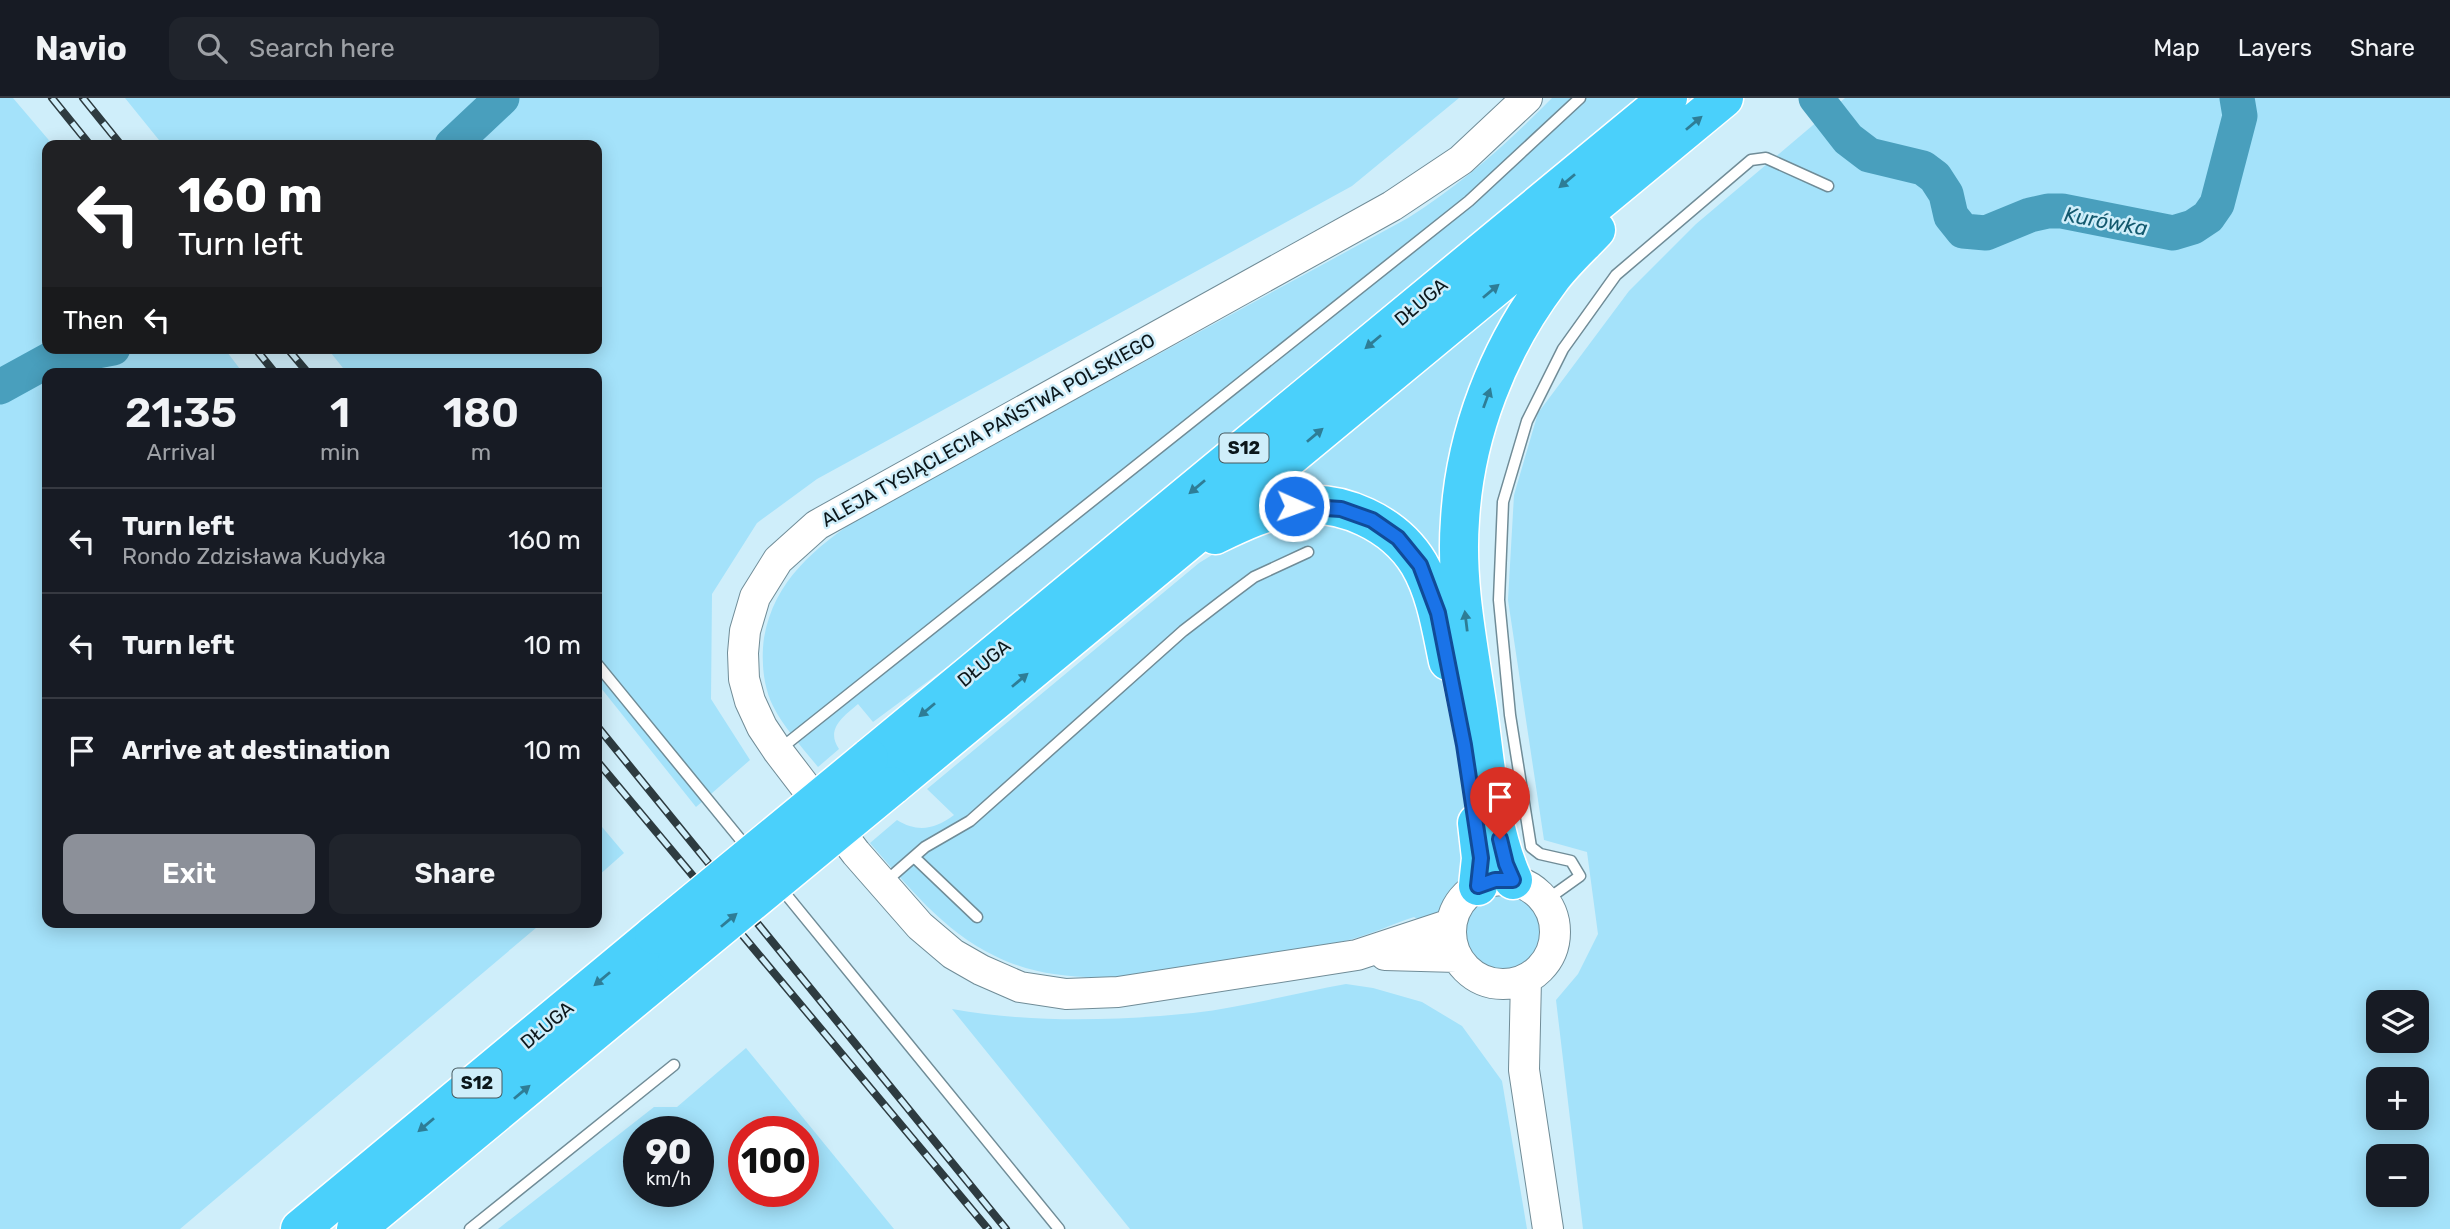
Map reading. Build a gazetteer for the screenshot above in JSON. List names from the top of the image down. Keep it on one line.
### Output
{"streets":{"highway":["DŁUGA","S12"],"street":["ALEJA TYSIĄCLECIA PAŃSTWA POLSKIEGO"]},"crossings":[["DŁUGA","S12"]],"water":["Kurówka"],"page":{"header":"Navio","search":"Search here","nav":["Map","Layers","Share"],"turn":["160 m","Turn left"],"then":"Then","eta":["21:35","Arrival","1","min","180","m"],"list":[{"name":"Turn left","note":"Rondo Zdzisława Kudyka","value":"160 m"},{"name":"Turn left","value":"10 m"},{"name":"Arrive at destination","value":"10 m"}],"buttons":["Exit","Share"],"map_buttons":["+","−"],"speed":"90 km/h","limit":"100"}}
